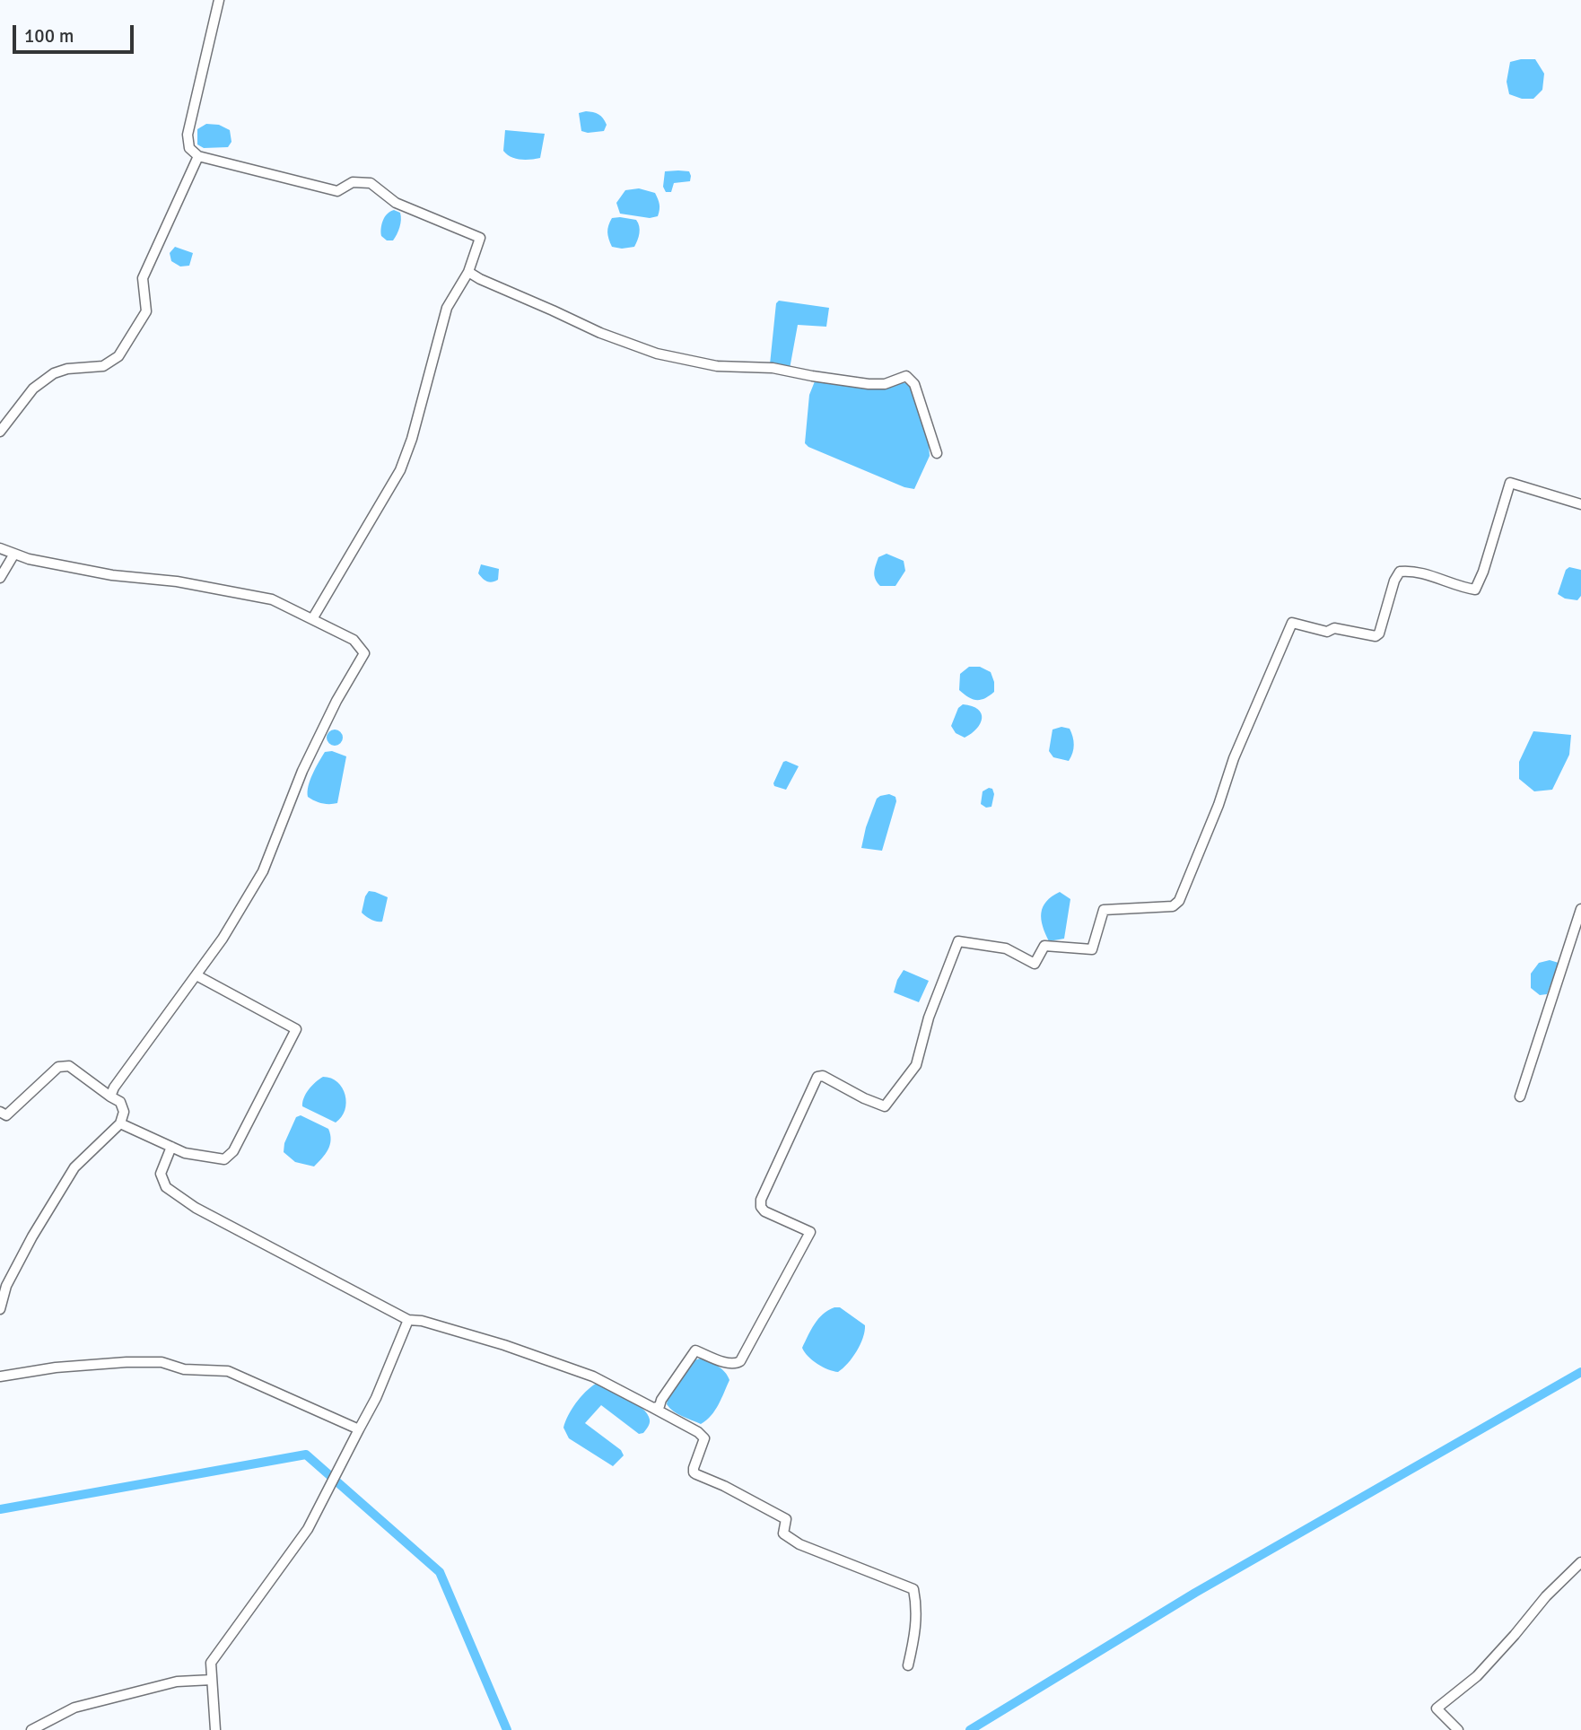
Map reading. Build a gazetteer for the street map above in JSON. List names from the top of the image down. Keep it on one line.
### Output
{"scale_bar":"100 m"}
